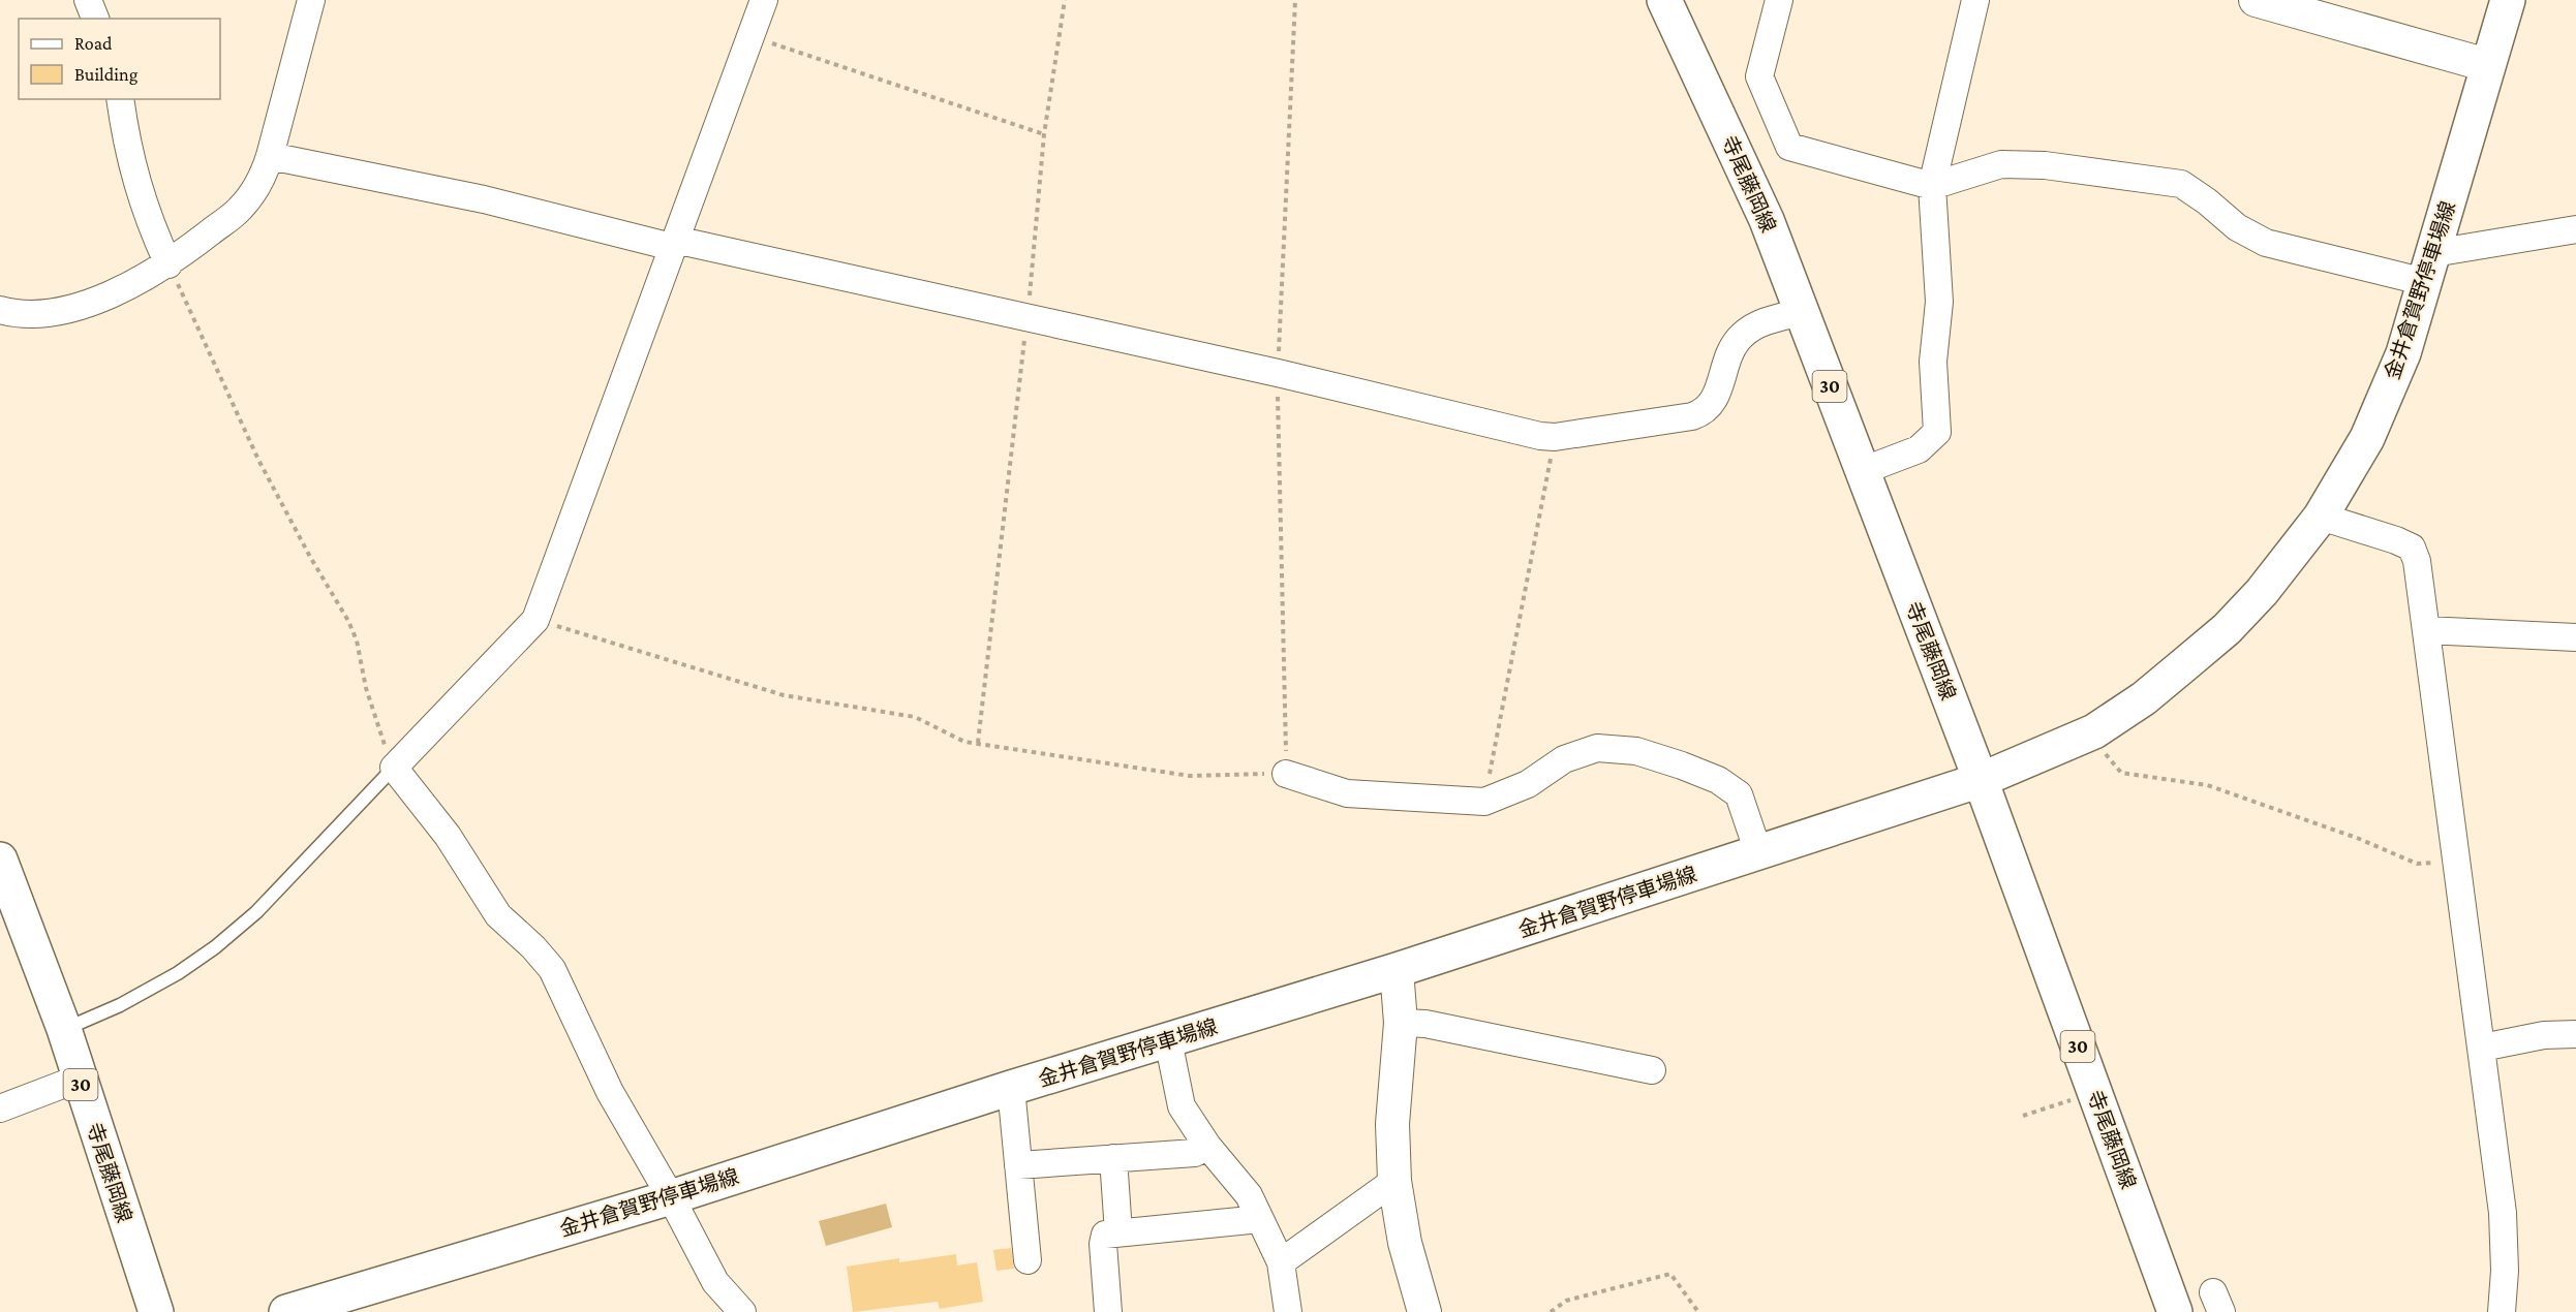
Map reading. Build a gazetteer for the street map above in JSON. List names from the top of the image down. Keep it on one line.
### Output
{"streets":{"main road":["寺尾藤岡線","金井倉賀野停車場線","30"]},"crossings":[["寺尾藤岡線","金井倉賀野停車場線"]],"legend":["Road","Building"]}
